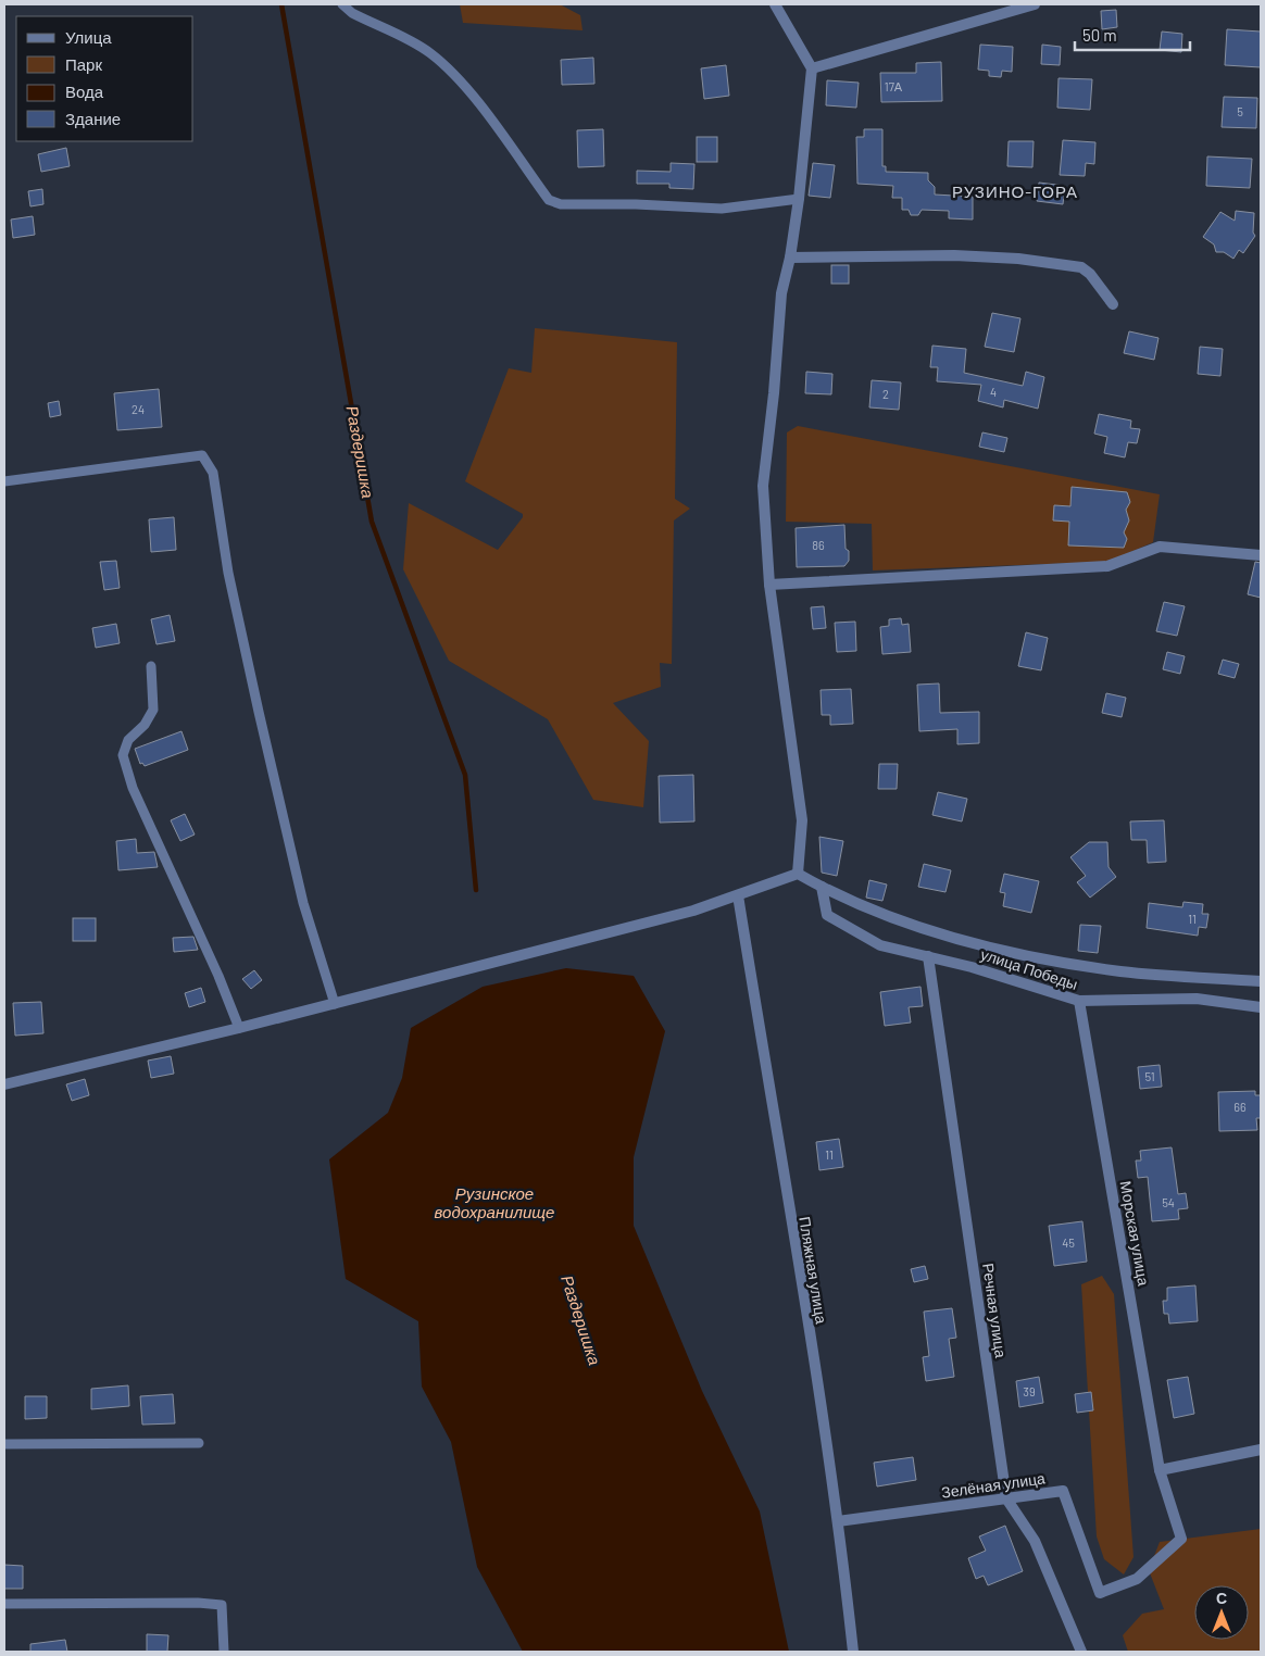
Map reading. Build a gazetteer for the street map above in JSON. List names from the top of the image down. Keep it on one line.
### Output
{"streets":{"street":["улица Победы","Морская улица","Пляжная улица","Речная улица","Зелёная улица"]},"crossings":[["улица Победы","Морская улица"],["улица Победы","Речная улица"],["Морская улица","Зелёная улица"],["Пляжная улица","Зелёная улица"],["Речная улица","Зелёная улица"]],"districts":["РУЗИНО-ГОРА"],"water":["Раздеришка","Рузинское водохранилище"],"house_numbers":["17А","5","4","2","24","86","11","51","66","11","54","45","39"],"legend":["Улица","Парк","Вода","Здание"],"scale_bar":"50 m","north":"top"}
